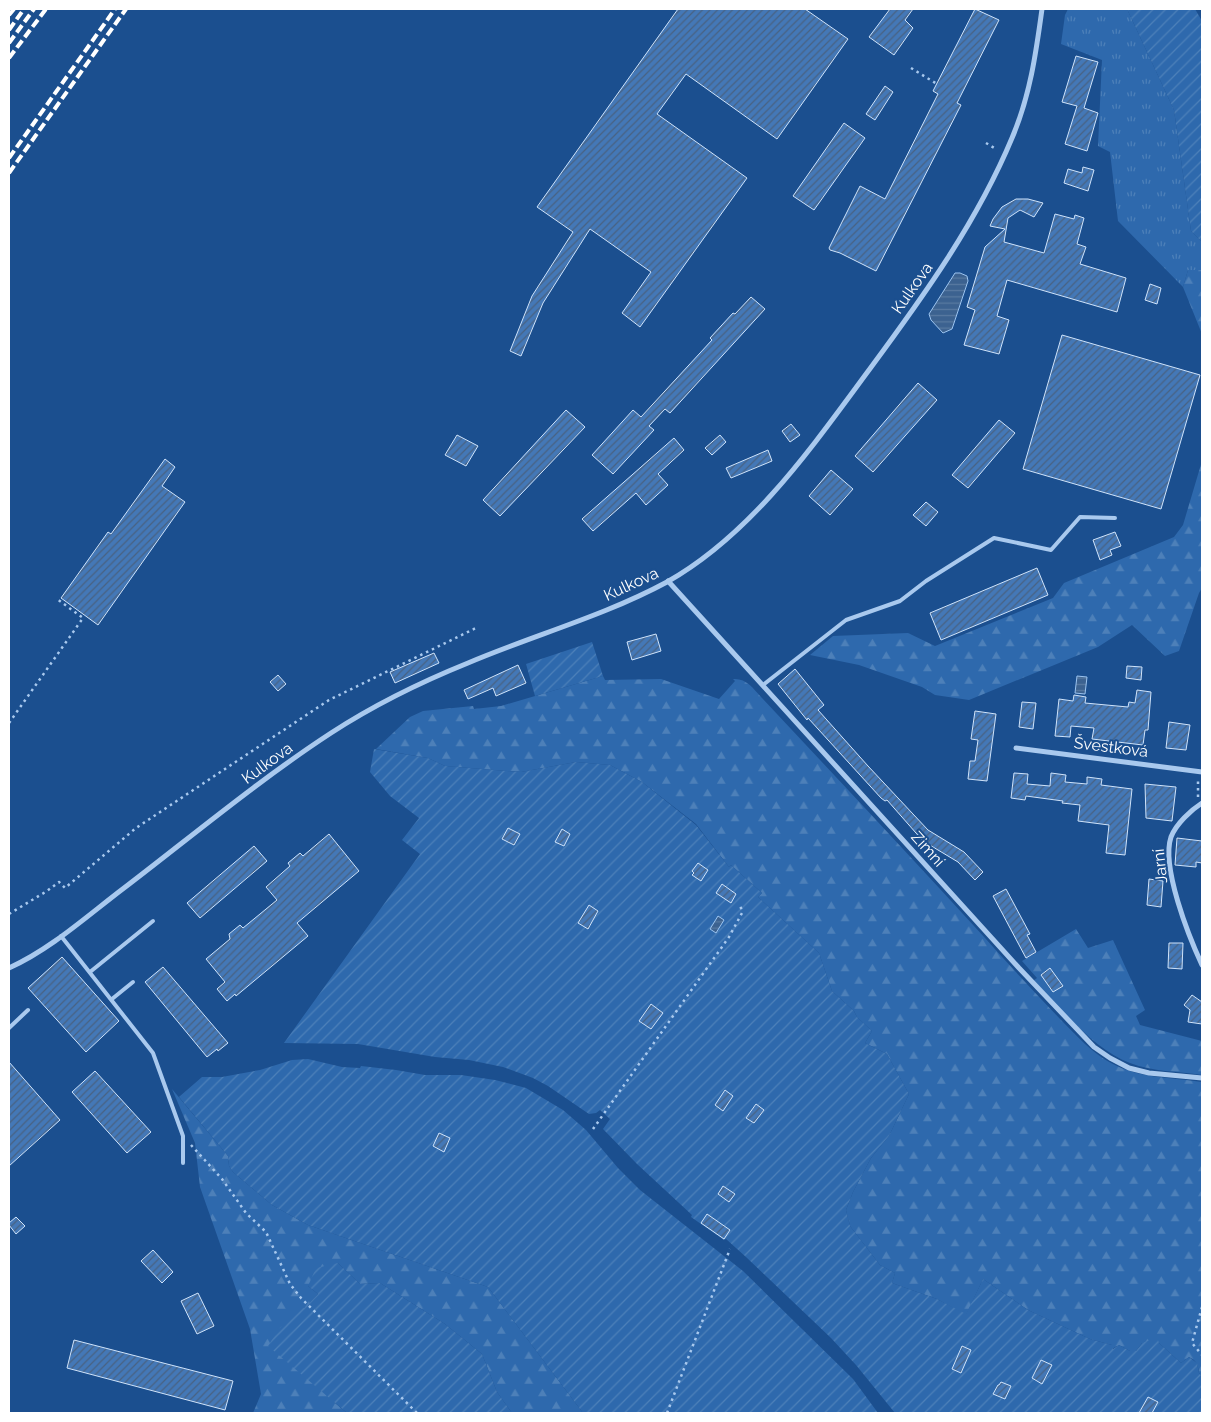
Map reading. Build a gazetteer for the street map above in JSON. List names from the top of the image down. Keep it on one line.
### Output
{"streets":{"street":["Kulkova","Švestková","Zimní","Jarní"]},"crossings":[["Kulkova","Zimní"]]}
